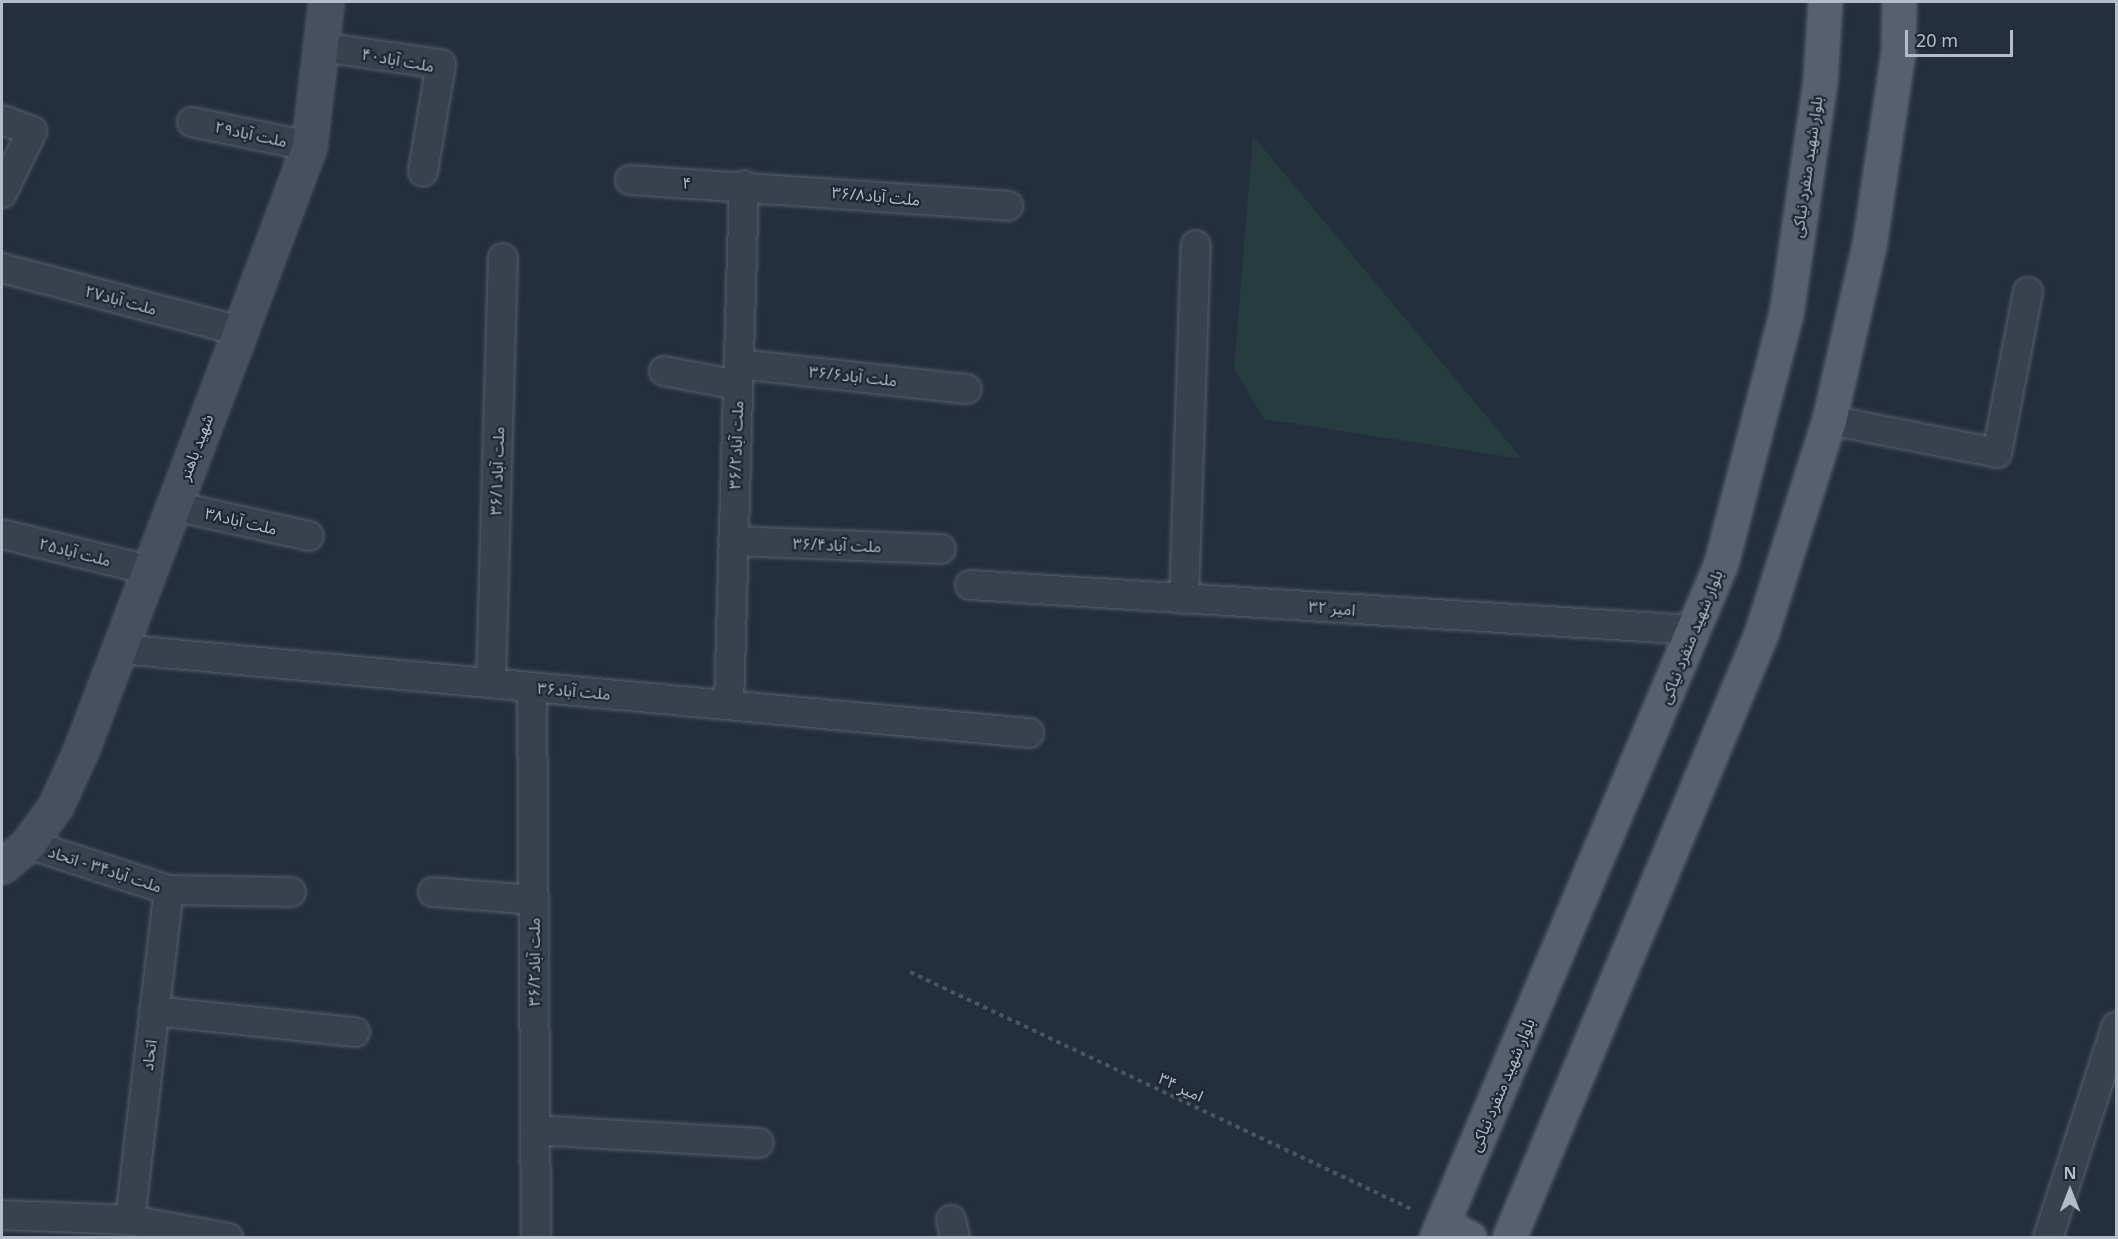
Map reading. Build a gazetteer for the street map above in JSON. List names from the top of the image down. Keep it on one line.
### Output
{"streets":{"main road":["بلوار شهید منفرد نیاکی"],"street":["ملت آباد۴۰","ملت آباد۲۹","۴","ملت آباد۳۶/۸","ملت آباد۲۷","ملت آباد۳۶/۶","ملت آباد۳۶/۲","شهید باهنر","ملت آباد۳۶/۱","ملت آباد۳۸","ملت آباد۳۶/۴","ملت آباد۲۵","امیر ۳۲","ملت آباد۳۶","ملت آباد۳۴ - اتحاد","اتحاد"],"path":["امیر ۳۴"]},"crossings":[["ملت آباد۴۰","شهید باهنر"],["ملت آباد۲۹","شهید باهنر"],["بلوار شهید منفرد نیاکی","امیر ۳۲"],["بلوار شهید منفرد نیاکی","امیر ۳۴"],["۴","ملت آباد۳۶/۸"],["۴","ملت آباد۳۶/۲"],["ملت آباد۳۶/۸","ملت آباد۳۶/۲"],["ملت آباد۲۷","شهید باهنر"],["ملت آباد۳۶/۶","ملت آباد۳۶/۲"],["ملت آباد۳۶/۲","ملت آباد۳۶/۴"],["ملت آباد۳۶/۲","ملت آباد۳۶"],["شهید باهنر","ملت آباد۳۸"],["شهید باهنر","ملت آباد۲۵"],["شهید باهنر","ملت آباد۳۶"],["شهید باهنر","ملت آباد۳۴ - اتحاد"],["ملت آباد۳۶/۱","ملت آباد۳۶"],["ملت آباد۳۴ - اتحاد","اتحاد"]],"scale_bar":"20 m","north":"top"}
